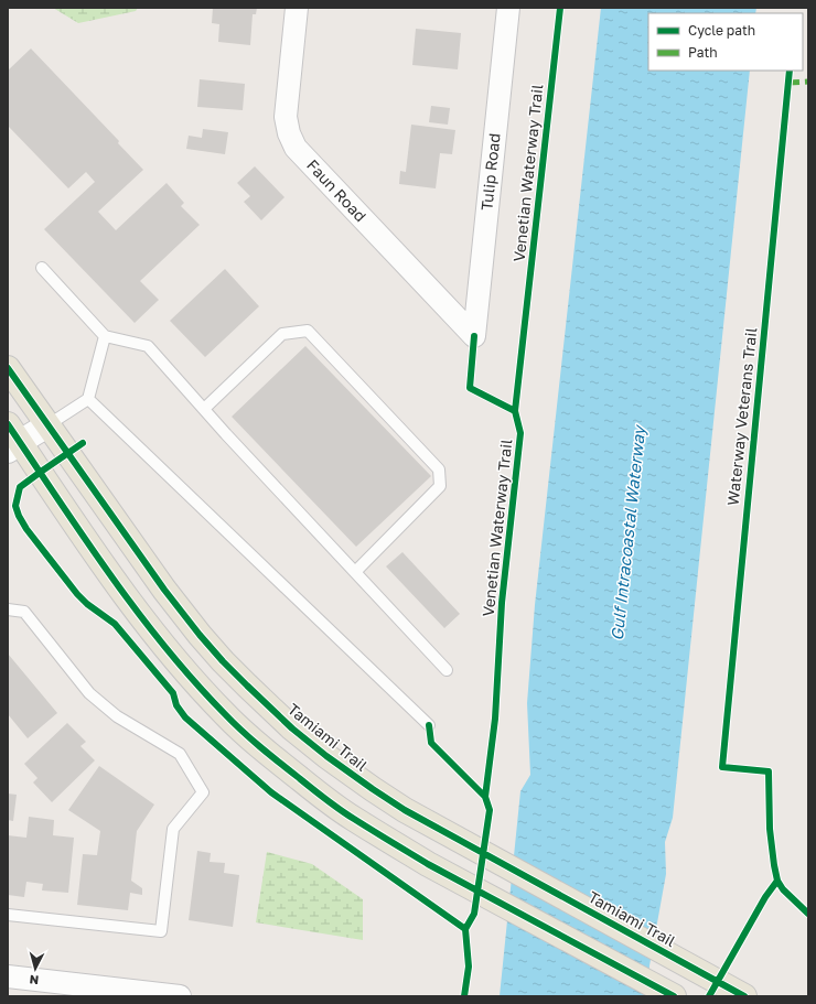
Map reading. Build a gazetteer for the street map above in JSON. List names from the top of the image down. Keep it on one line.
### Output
{"streets":{"main road":["Tamiami Trail"],"street":["Tulip Road","Faun Road"],"cycle path":["Venetian Waterway Trail","Waterway Veterans Trail"]},"crossings":[["Tulip Road","Faun Road"]],"water":["Gulf Intracoastal Waterway"],"legend":["Cycle path","Path"],"north":"bottom"}
